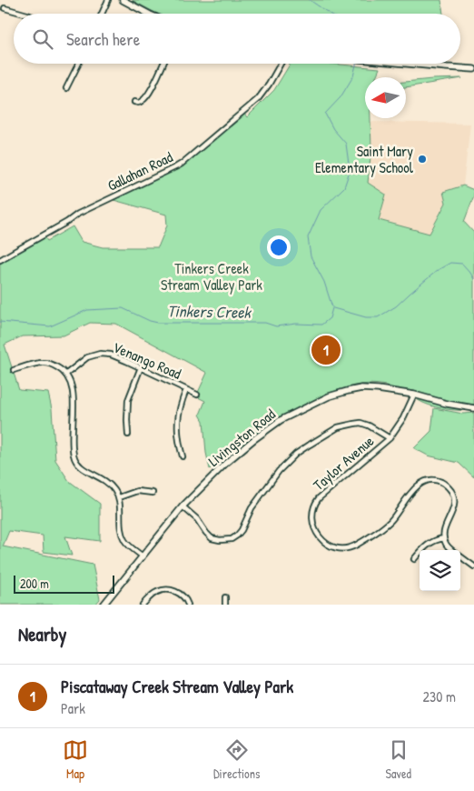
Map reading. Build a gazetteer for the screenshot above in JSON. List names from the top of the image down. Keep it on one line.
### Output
{"streets":{"main road":["Livingston Road"],"street":["Gallahan Road","Venango Road","Taylor Avenue"]},"crossings":[["Livingston Road","Taylor Avenue"]],"water":["Tinkers Creek"],"parks":["Tinkers Creek Stream Valley Park"],"places":["Saint Mary Elementary School"],"scale_bar":"200 m","north":"left","page":{"search":"Search here","pins":"1","scale":"200 m","heading":"Nearby","list":[{"mark":"1","name":"Piscataway Creek Stream Valley Park","note":"Park","value":"230 m"}],"nav":["Map","Directions","Saved"]}}
